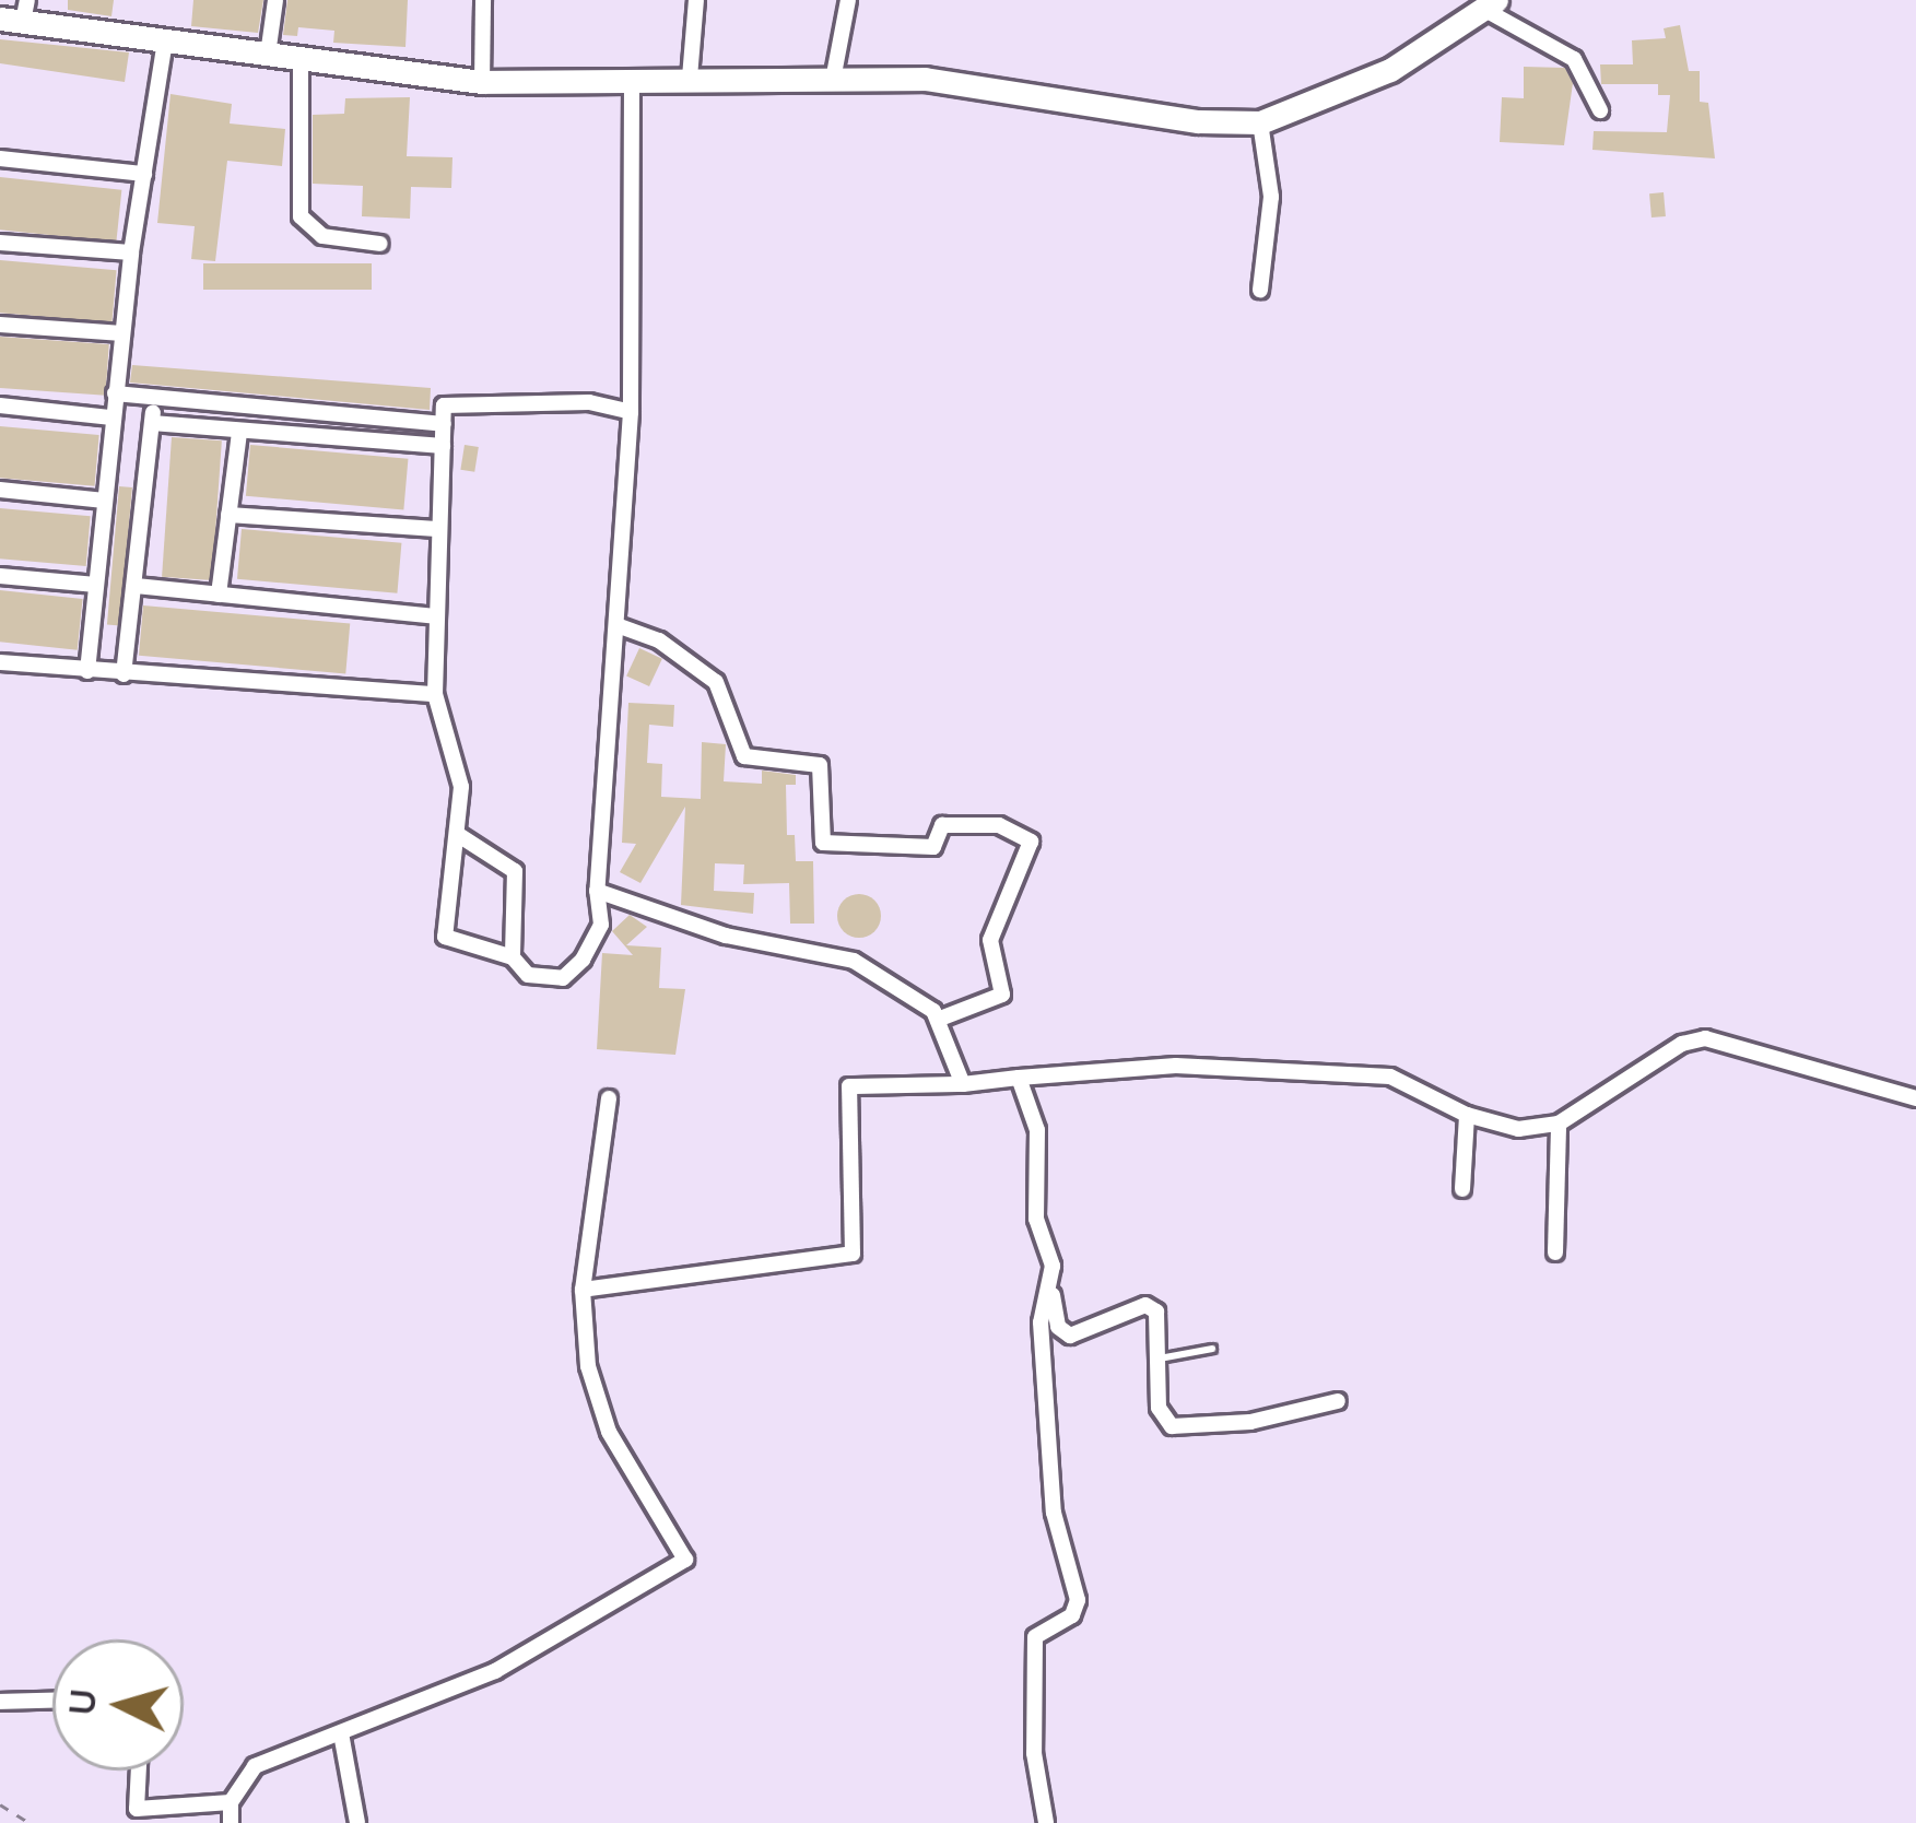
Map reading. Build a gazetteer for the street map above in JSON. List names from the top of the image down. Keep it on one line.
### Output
{"north":"left"}
